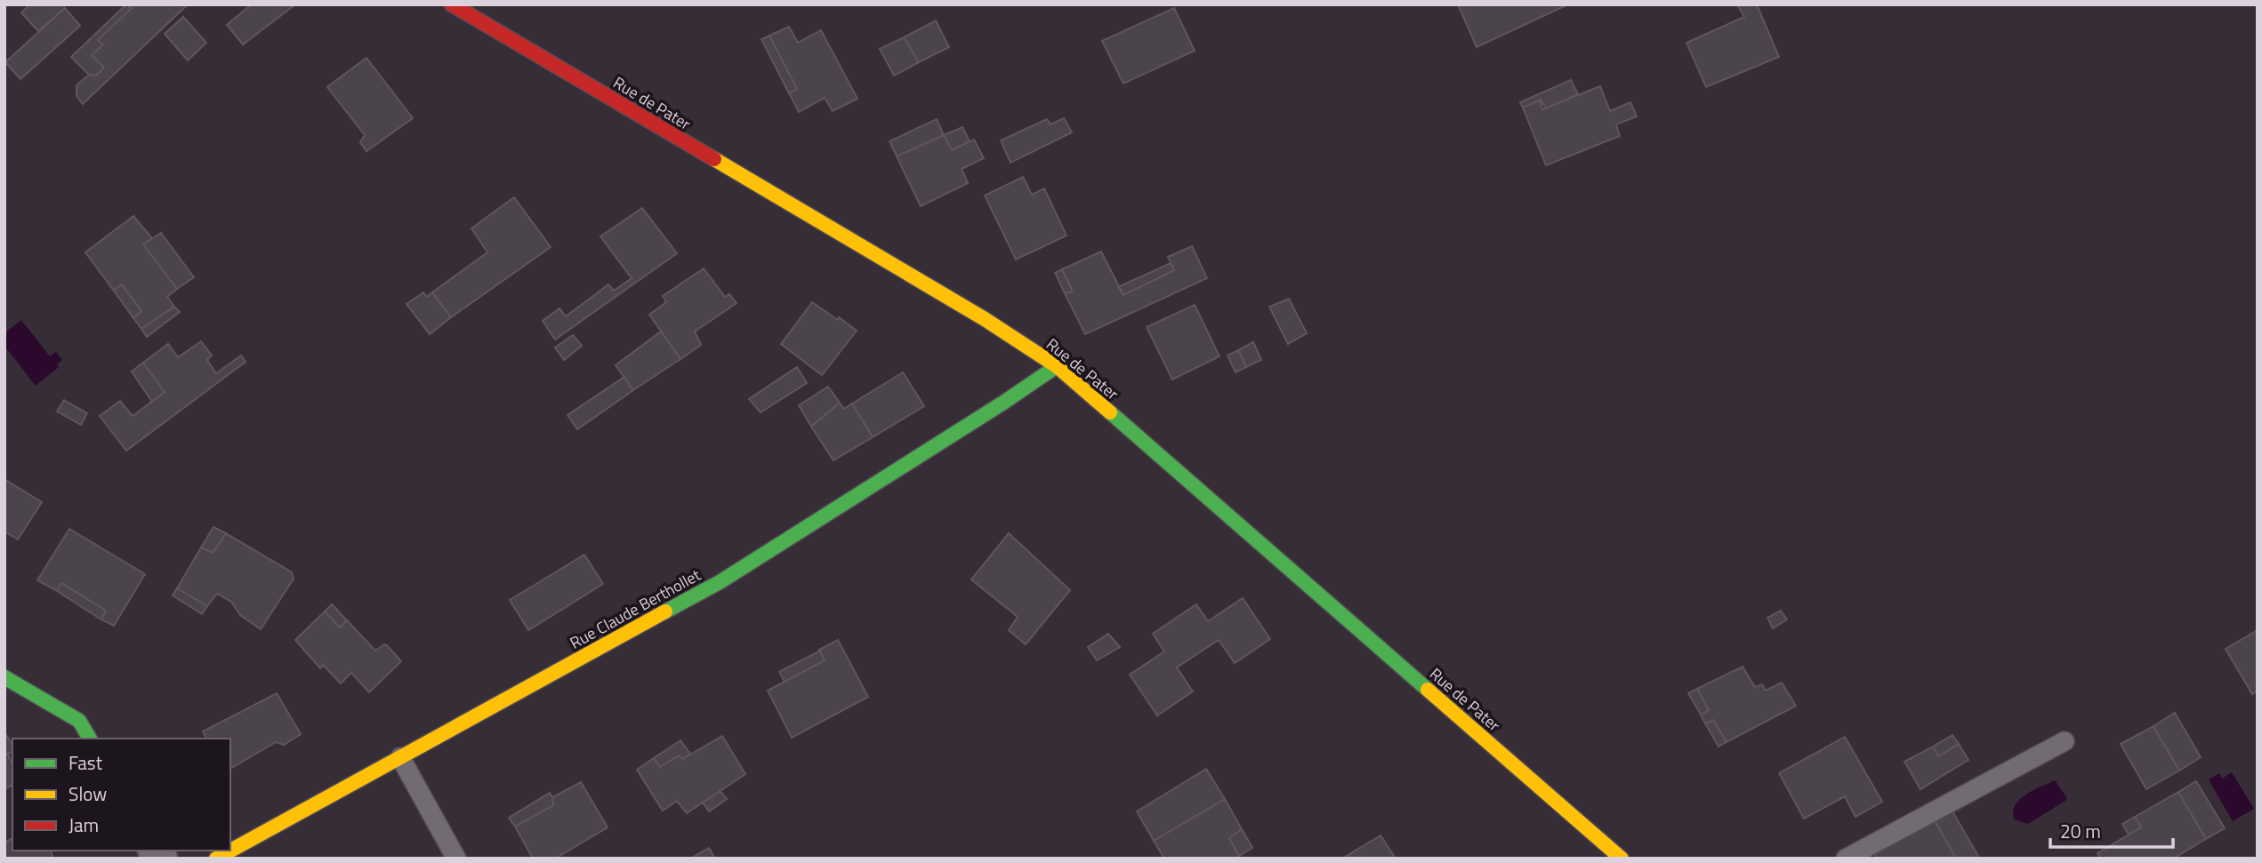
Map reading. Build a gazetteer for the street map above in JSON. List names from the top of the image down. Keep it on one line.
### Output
{"streets":{"street":["Rue de Pater","Rue Claude Berthollet"]},"crossings":[["Rue de Pater","Rue Claude Berthollet"]],"legend":["Fast","Slow","Jam"],"scale_bar":"20 m"}
